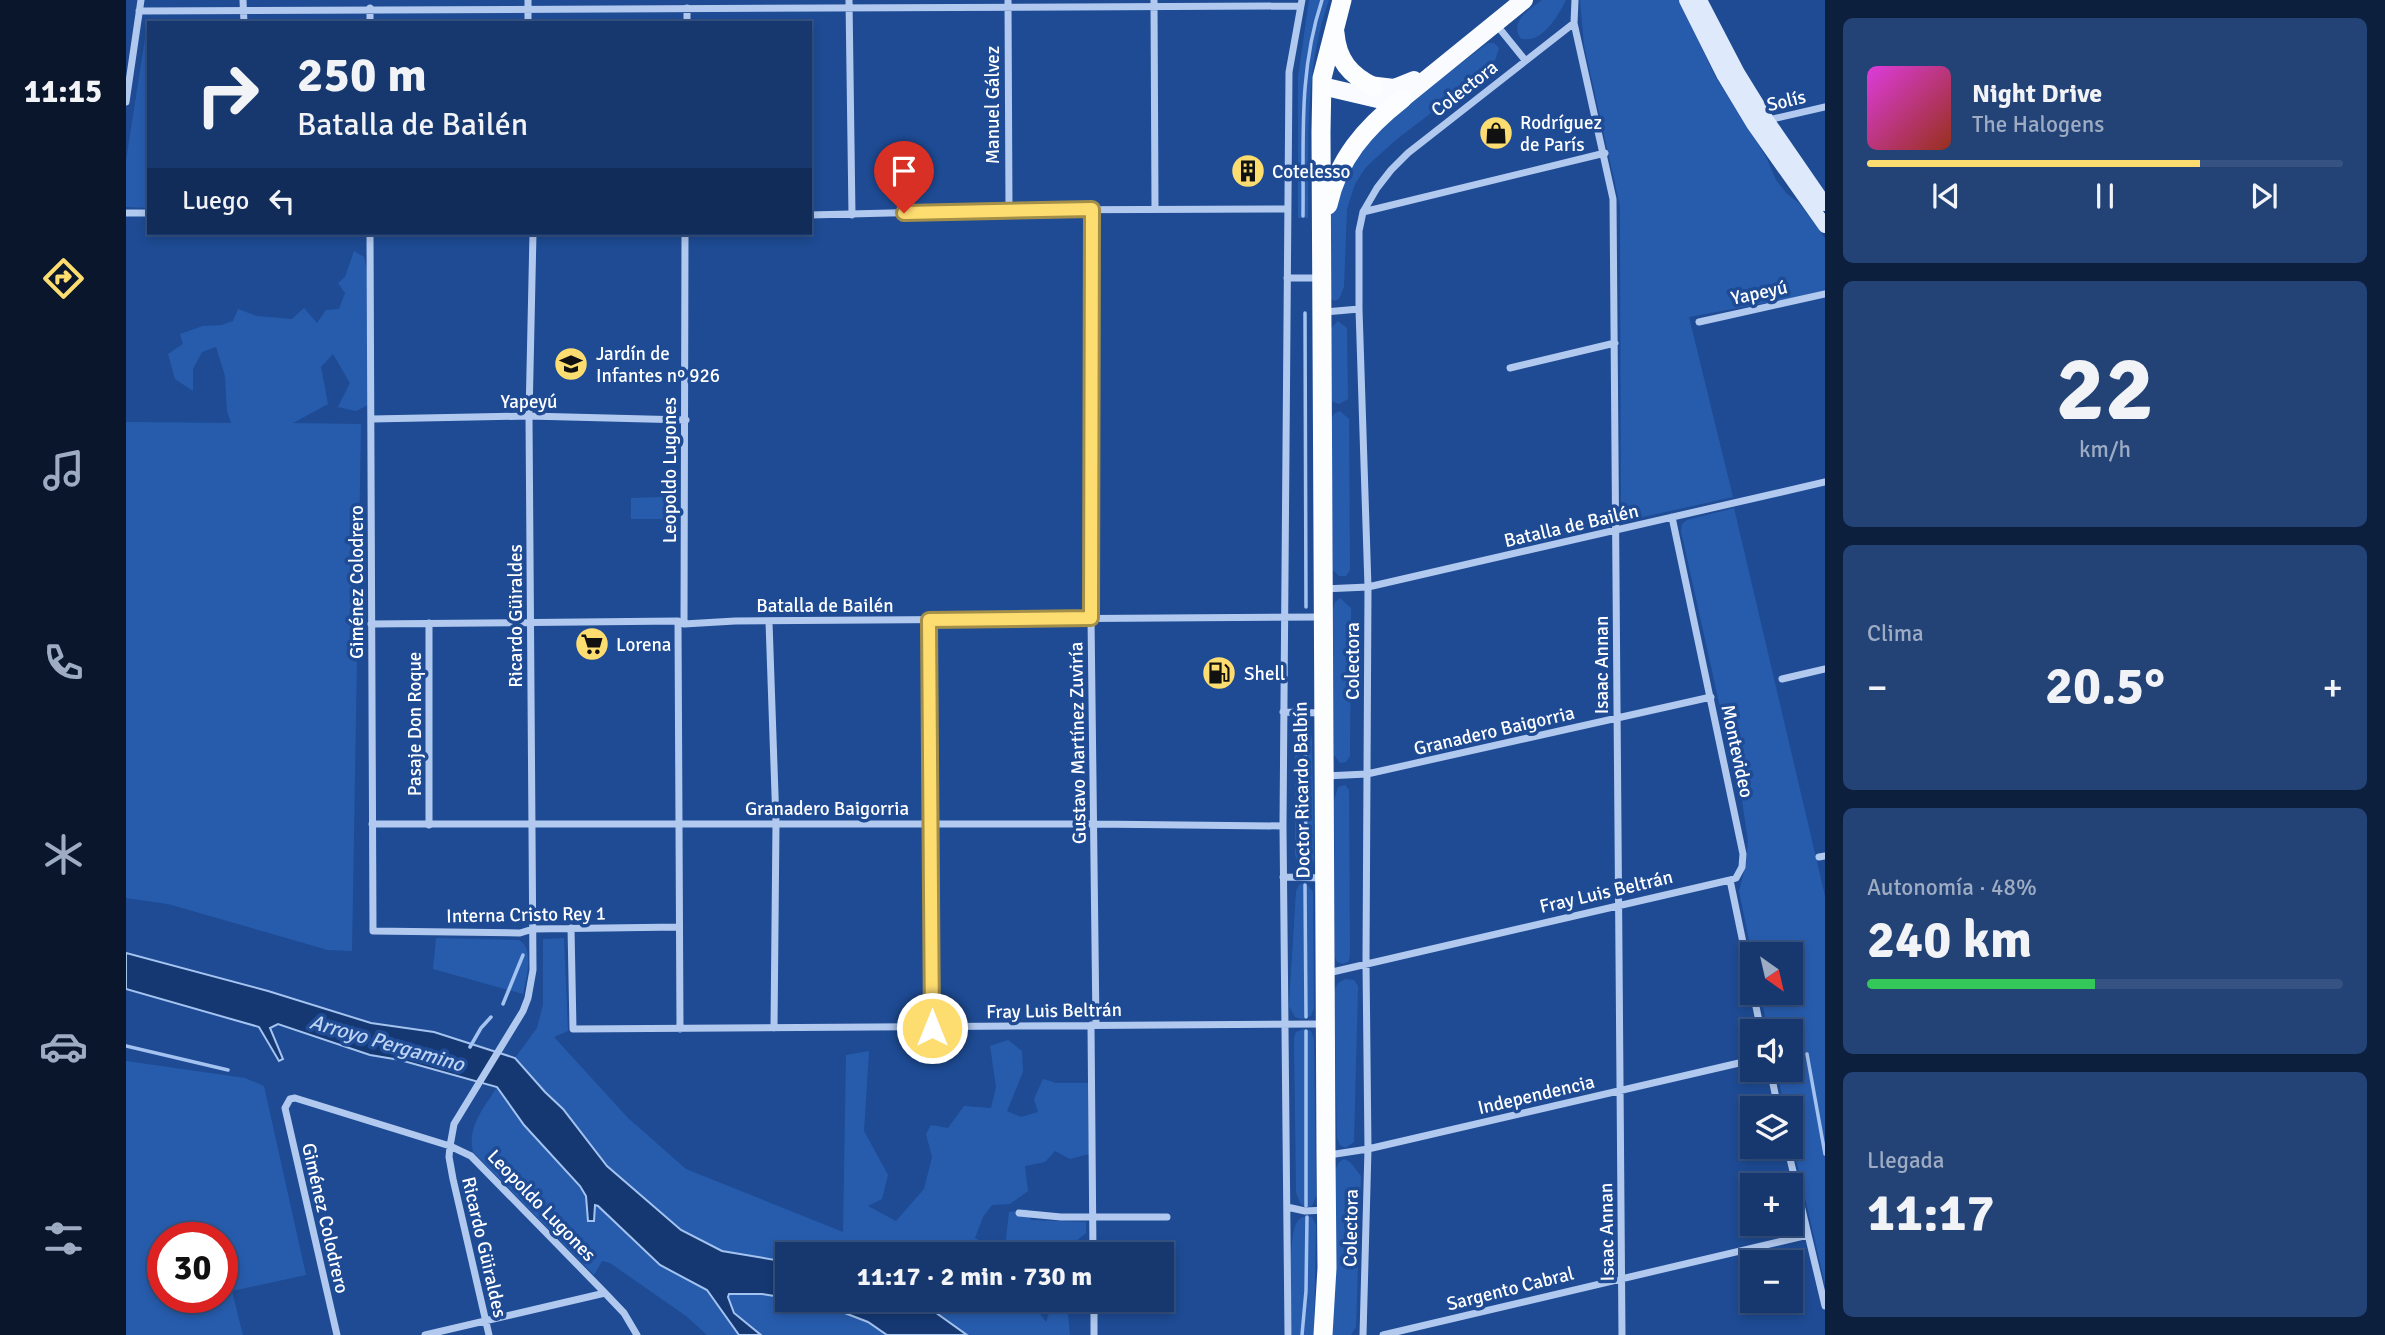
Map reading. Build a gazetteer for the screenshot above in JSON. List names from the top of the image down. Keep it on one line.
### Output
{"streets":{"highway":["Doctor Ricardo Balbín"],"street":["Colectora","Solís","Manuel Gálvez","Yapeyú","Leopoldo Lugones","Batalla de Bailén","Giménez Colodrero","Ricardo Güiraldes","Isaac Annan","Pasaje Don Roque","Granadero Baigorria","Gustavo Martínez Zuviría","Montevideo","Fray Luis Beltrán","Interna Cristo Rey 1","Independencia","Sargento Cabral"]},"crossings":[["Colectora","Batalla de Bailén"],["Colectora","Isaac Annan"],["Colectora","Granadero Baigorria"],["Colectora","Fray Luis Beltrán"],["Colectora","Independencia"],["Yapeyú","Leopoldo Lugones"],["Yapeyú","Giménez Colodrero"],["Yapeyú","Ricardo Güiraldes"],["Leopoldo Lugones","Batalla de Bailén"],["Leopoldo Lugones","Giménez Colodrero"],["Leopoldo Lugones","Ricardo Güiraldes"],["Leopoldo Lugones","Granadero Baigorria"],["Leopoldo Lugones","Fray Luis Beltrán"],["Leopoldo Lugones","Interna Cristo Rey 1"],["Batalla de Bailén","Giménez Colodrero"],["Batalla de Bailén","Ricardo Güiraldes"],["Batalla de Bailén","Isaac Annan"],["Batalla de Bailén","Pasaje Don Roque"],["Batalla de Bailén","Gustavo Martínez Zuviría"],["Batalla de Bailén","Montevideo"],["Batalla de Bailén","Doctor Ricardo Balbín"],["Giménez Colodrero","Granadero Baigorria"],["Giménez Colodrero","Interna Cristo Rey 1"],["Ricardo Güiraldes","Granadero Baigorria"],["Ricardo Güiraldes","Interna Cristo Rey 1"],["Isaac Annan","Granadero Baigorria"],["Isaac Annan","Fray Luis Beltrán"],["Isaac Annan","Independencia"],["Isaac Annan","Sargento Cabral"],["Pasaje Don Roque","Granadero Baigorria"],["Granadero Baigorria","Gustavo Martínez Zuviría"],["Granadero Baigorria","Montevideo"],["Granadero Baigorria","Doctor Ricardo Balbín"],["Gustavo Martínez Zuviría","Fray Luis Beltrán"],["Montevideo","Fray Luis Beltrán"],["Doctor Ricardo Balbín","Fray Luis Beltrán"],["Doctor Ricardo Balbín","Independencia"],["Fray Luis Beltrán","Interna Cristo Rey 1"]],"water":["Arroyo Pergamino"],"places":{"shop":["Rodríguez de París"],"building":["Cotelesso"],"school or university":["Jardín de Infantes nº 926"],"supermarket":["Lorena"],"fuel station":["Shell"]},"north":"bottom right","page":{"tabs":"11:15","turn":["250 m","Batalla de Bailén"],"song":["Night Drive","The Halogens"],"then":"Luego","tile":[["22","km/h"],"Clima",["Autonomía · 48%","240 km"],["Llegada","11:17"]],"heat":["−","20.5°","+"],"map_buttons":["+","−"],"limit":"30","trip":"11:17 · 2 min · 730 m"}}
